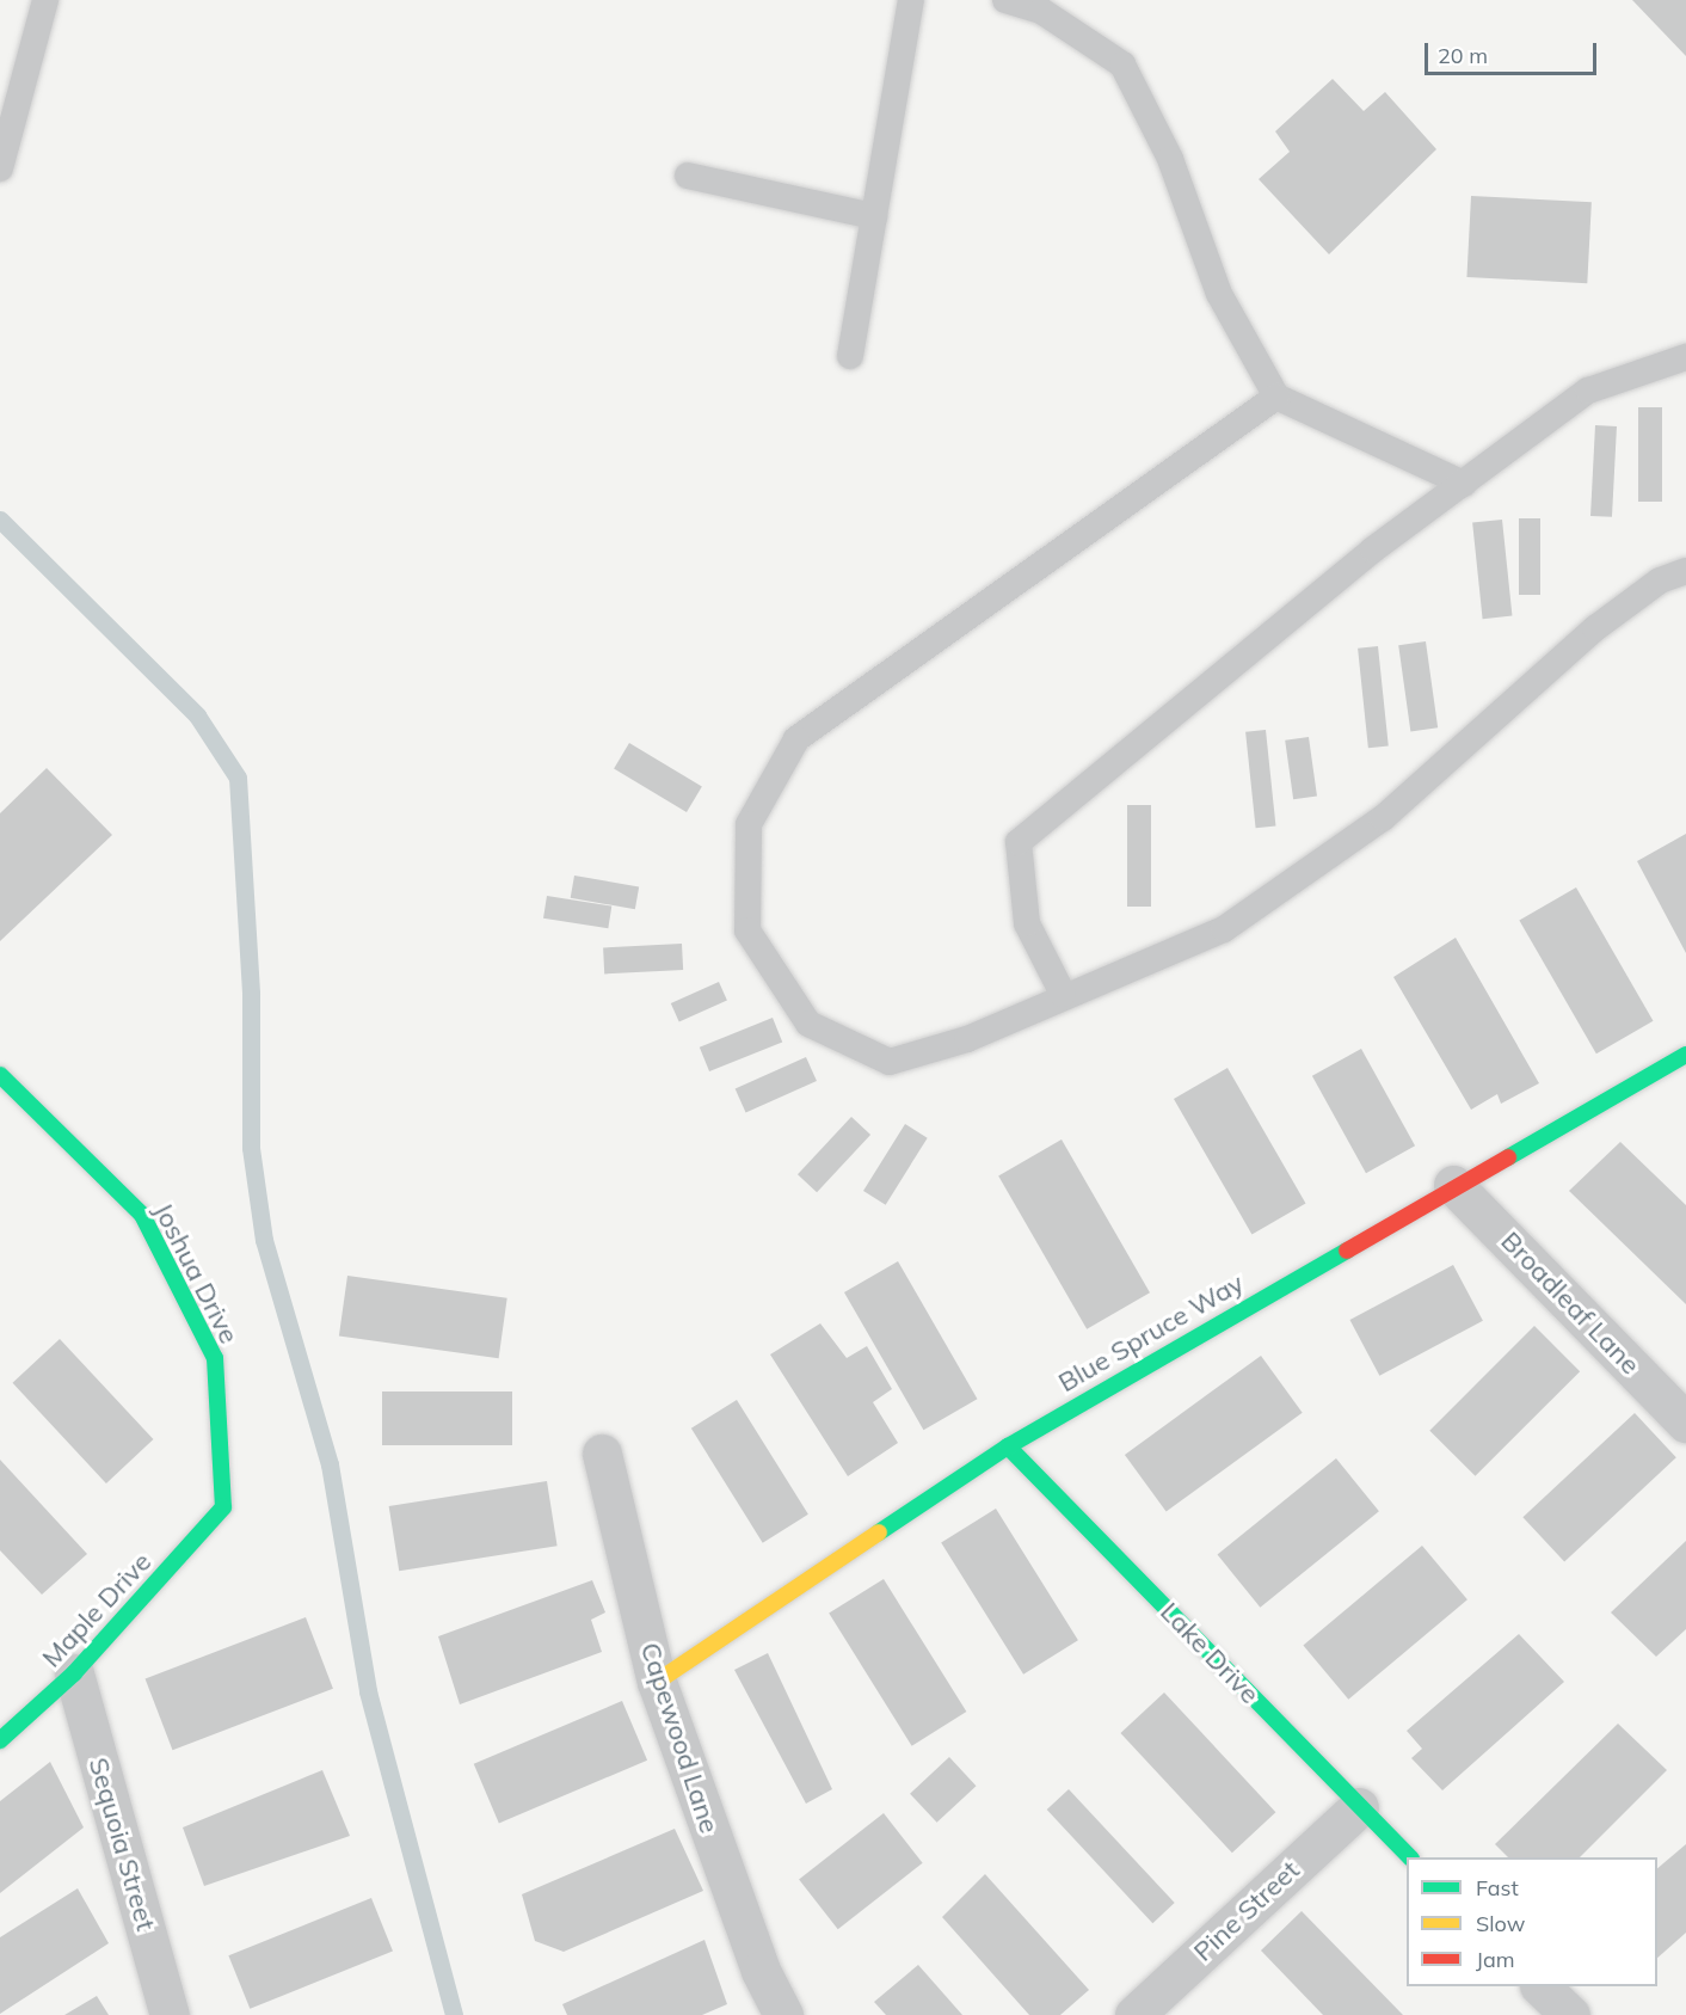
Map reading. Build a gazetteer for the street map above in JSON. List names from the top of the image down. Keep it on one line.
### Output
{"streets":{"street":["Joshua Drive","Broadleaf Lane","Blue Spruce Way","Maple Drive","Lake Drive","Capewood Lane","Sequoia Street","Pine Street"]},"crossings":[["Joshua Drive","Maple Drive"],["Broadleaf Lane","Blue Spruce Way"],["Blue Spruce Way","Lake Drive"],["Blue Spruce Way","Capewood Lane"],["Maple Drive","Sequoia Street"],["Lake Drive","Pine Street"]],"legend":["Fast","Slow","Jam"],"scale_bar":"20 m"}
